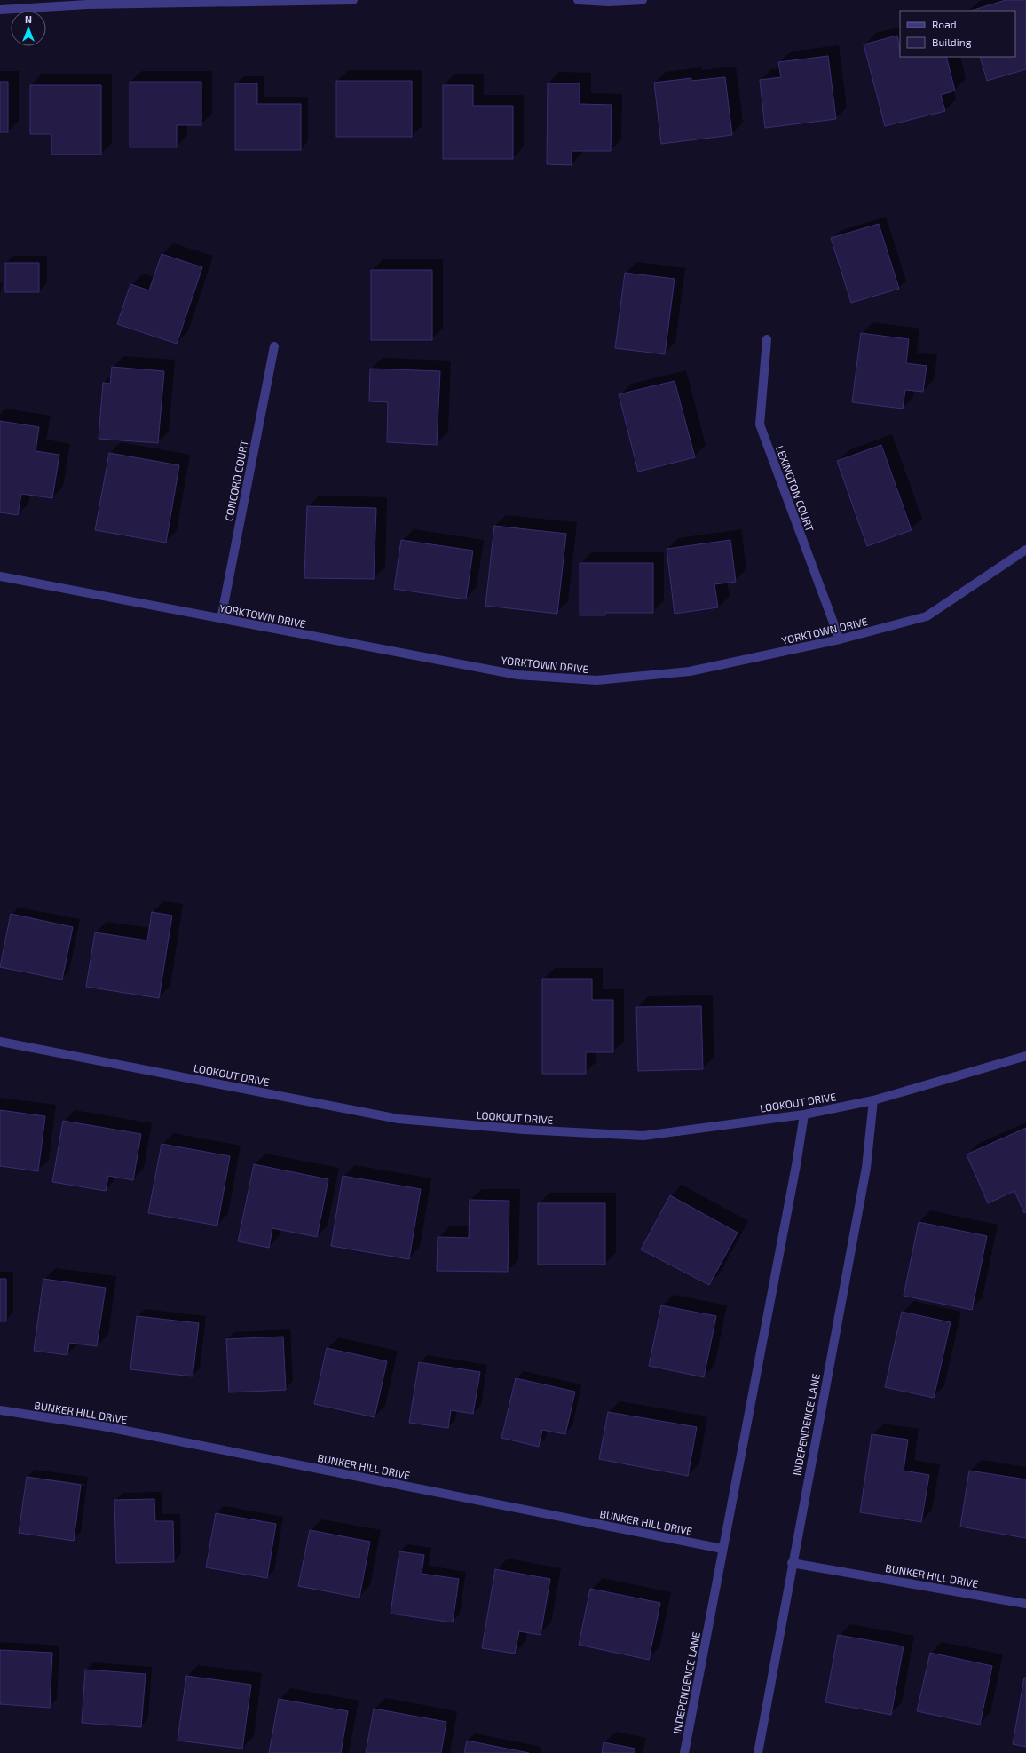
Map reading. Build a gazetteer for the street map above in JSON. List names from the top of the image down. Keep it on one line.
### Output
{"streets":{"street":["CONCORD COURT","LEXINGTON COURT","YORKTOWN DRIVE","LOOKOUT DRIVE","BUNKER HILL DRIVE","INDEPENDENCE LANE"]},"crossings":[["CONCORD COURT","YORKTOWN DRIVE"],["LEXINGTON COURT","YORKTOWN DRIVE"],["LOOKOUT DRIVE","INDEPENDENCE LANE"],["BUNKER HILL DRIVE","INDEPENDENCE LANE"]],"legend":["Road","Building"],"north":"top"}
